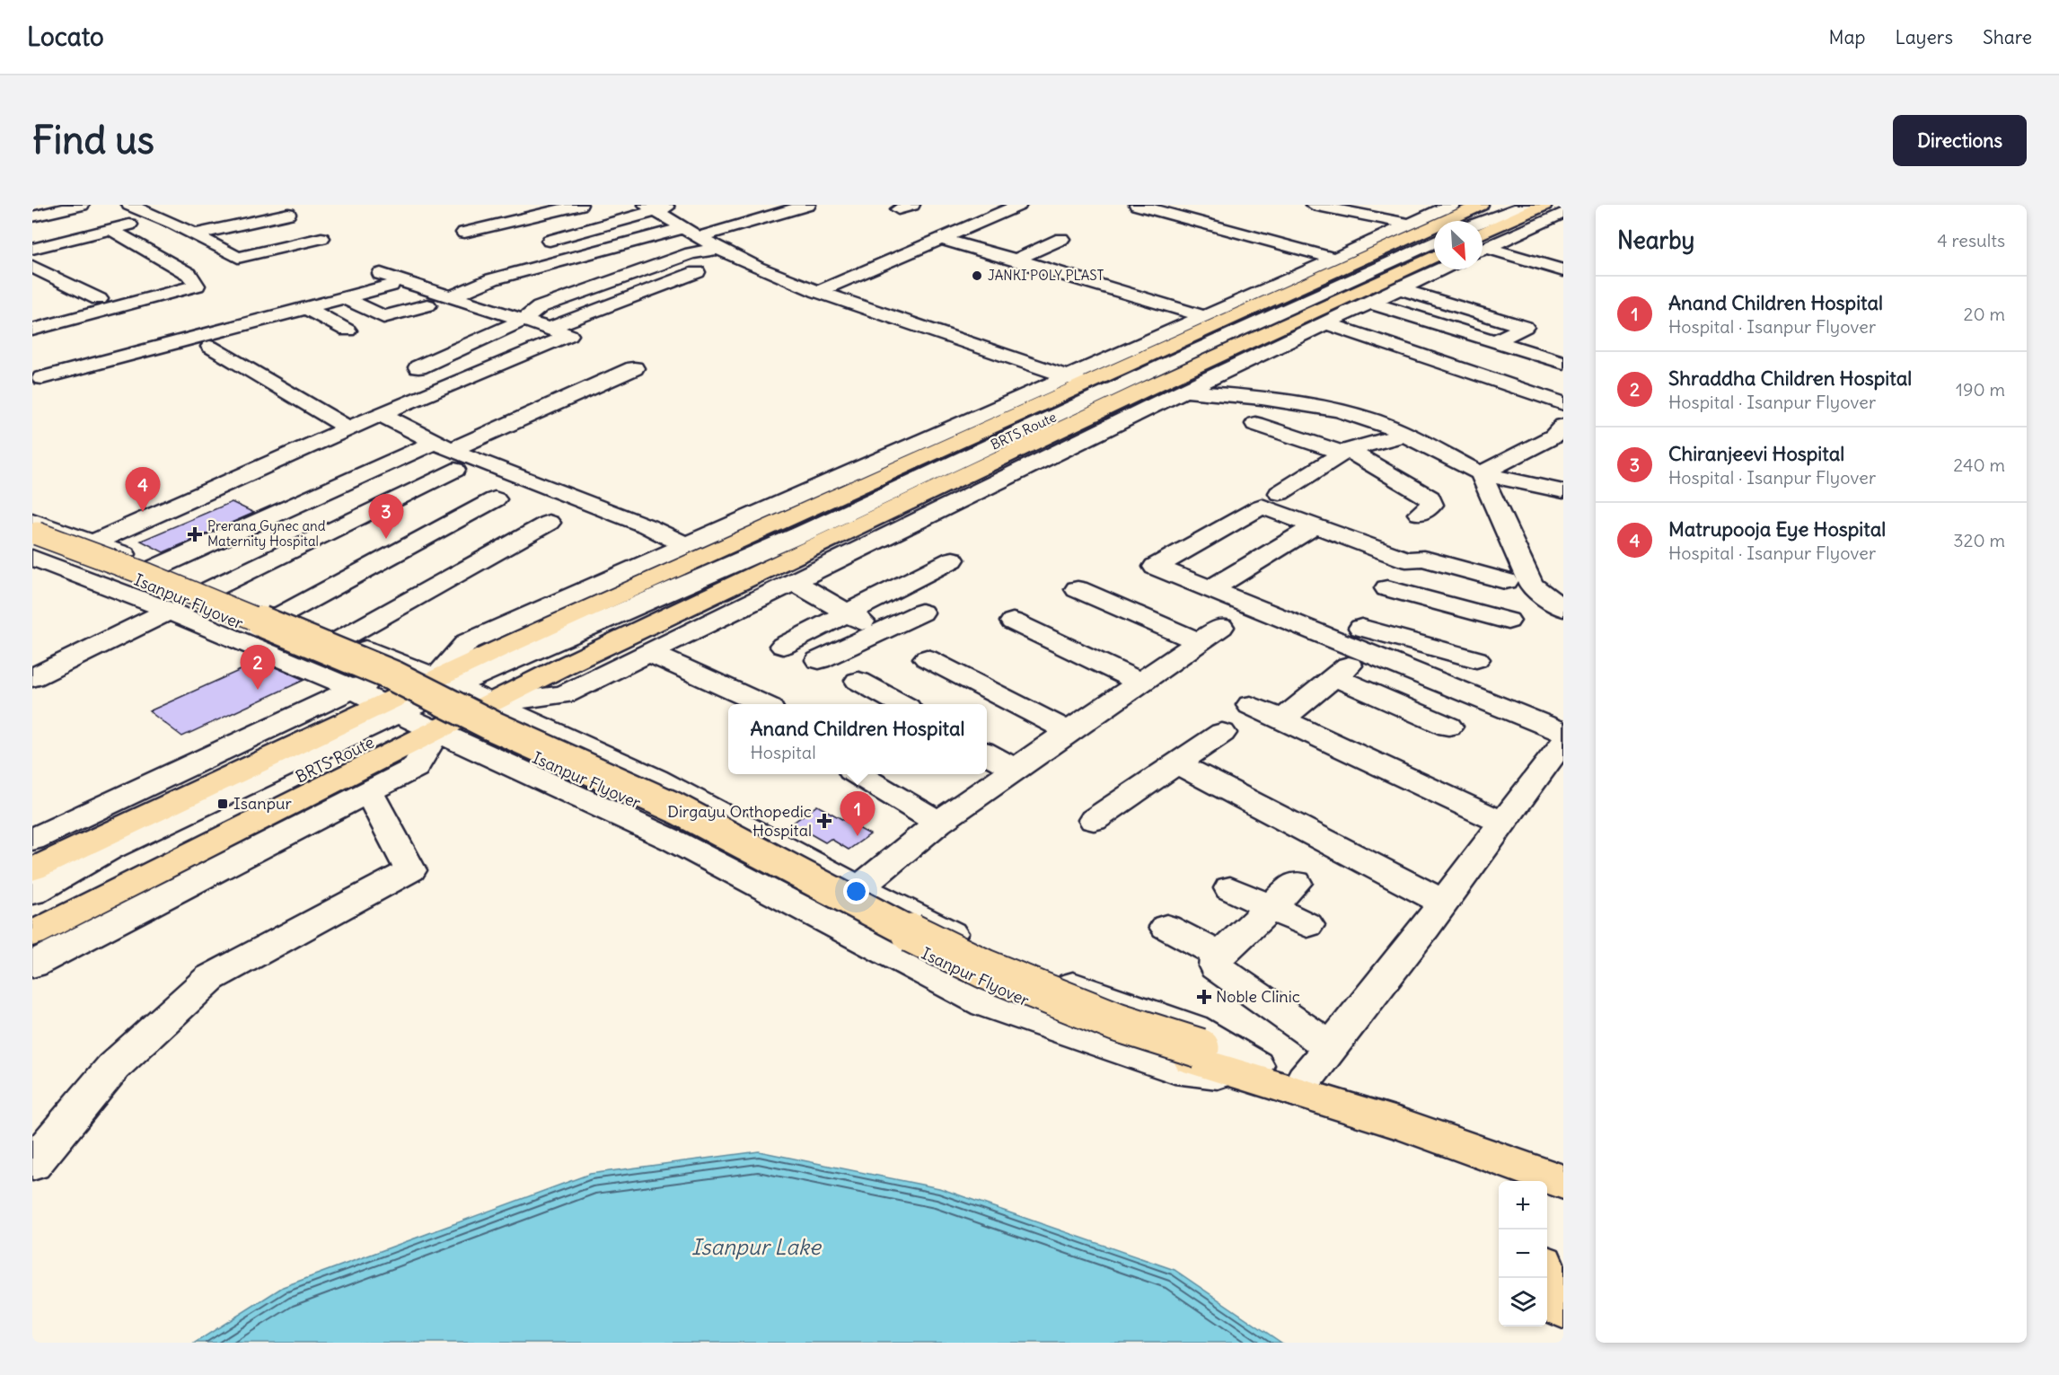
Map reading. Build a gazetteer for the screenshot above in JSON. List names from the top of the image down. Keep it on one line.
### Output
{"streets":{"main road":["Isanpur Flyover"],"street":["BRTS Route"]},"water":["Isanpur Lake"],"places":{"other":["JANKI POLY PLAST"],"health":["Prerana Gynec and Maternity Hospital","Dirgayu Orthopedic Hospital","Noble Clinic"],"transit":["Isanpur"]},"north":"bottom right","page":{"header":"Locato","nav":["Map","Layers","Share"],"buttons":"Directions","title":"Find us","heading":["Nearby","4 results"],"list":[{"mark":"1","name":"Anand Children Hospital","note":"Hospital · Isanpur Flyover","value":"20 m"},{"mark":"2","name":"Shraddha Children Hospital","note":"Hospital · Isanpur Flyover","value":"190 m"},{"mark":"3","name":"Chiranjeevi Hospital","note":"Hospital · Isanpur Flyover","value":"240 m"},{"mark":"4","name":"Matrupooja Eye Hospital","note":"Hospital · Isanpur Flyover","value":"320 m"}],"pins":["4","3","2","1"],"popup":["Anand Children Hospital","Hospital"],"map_buttons":["+","−"]}}
